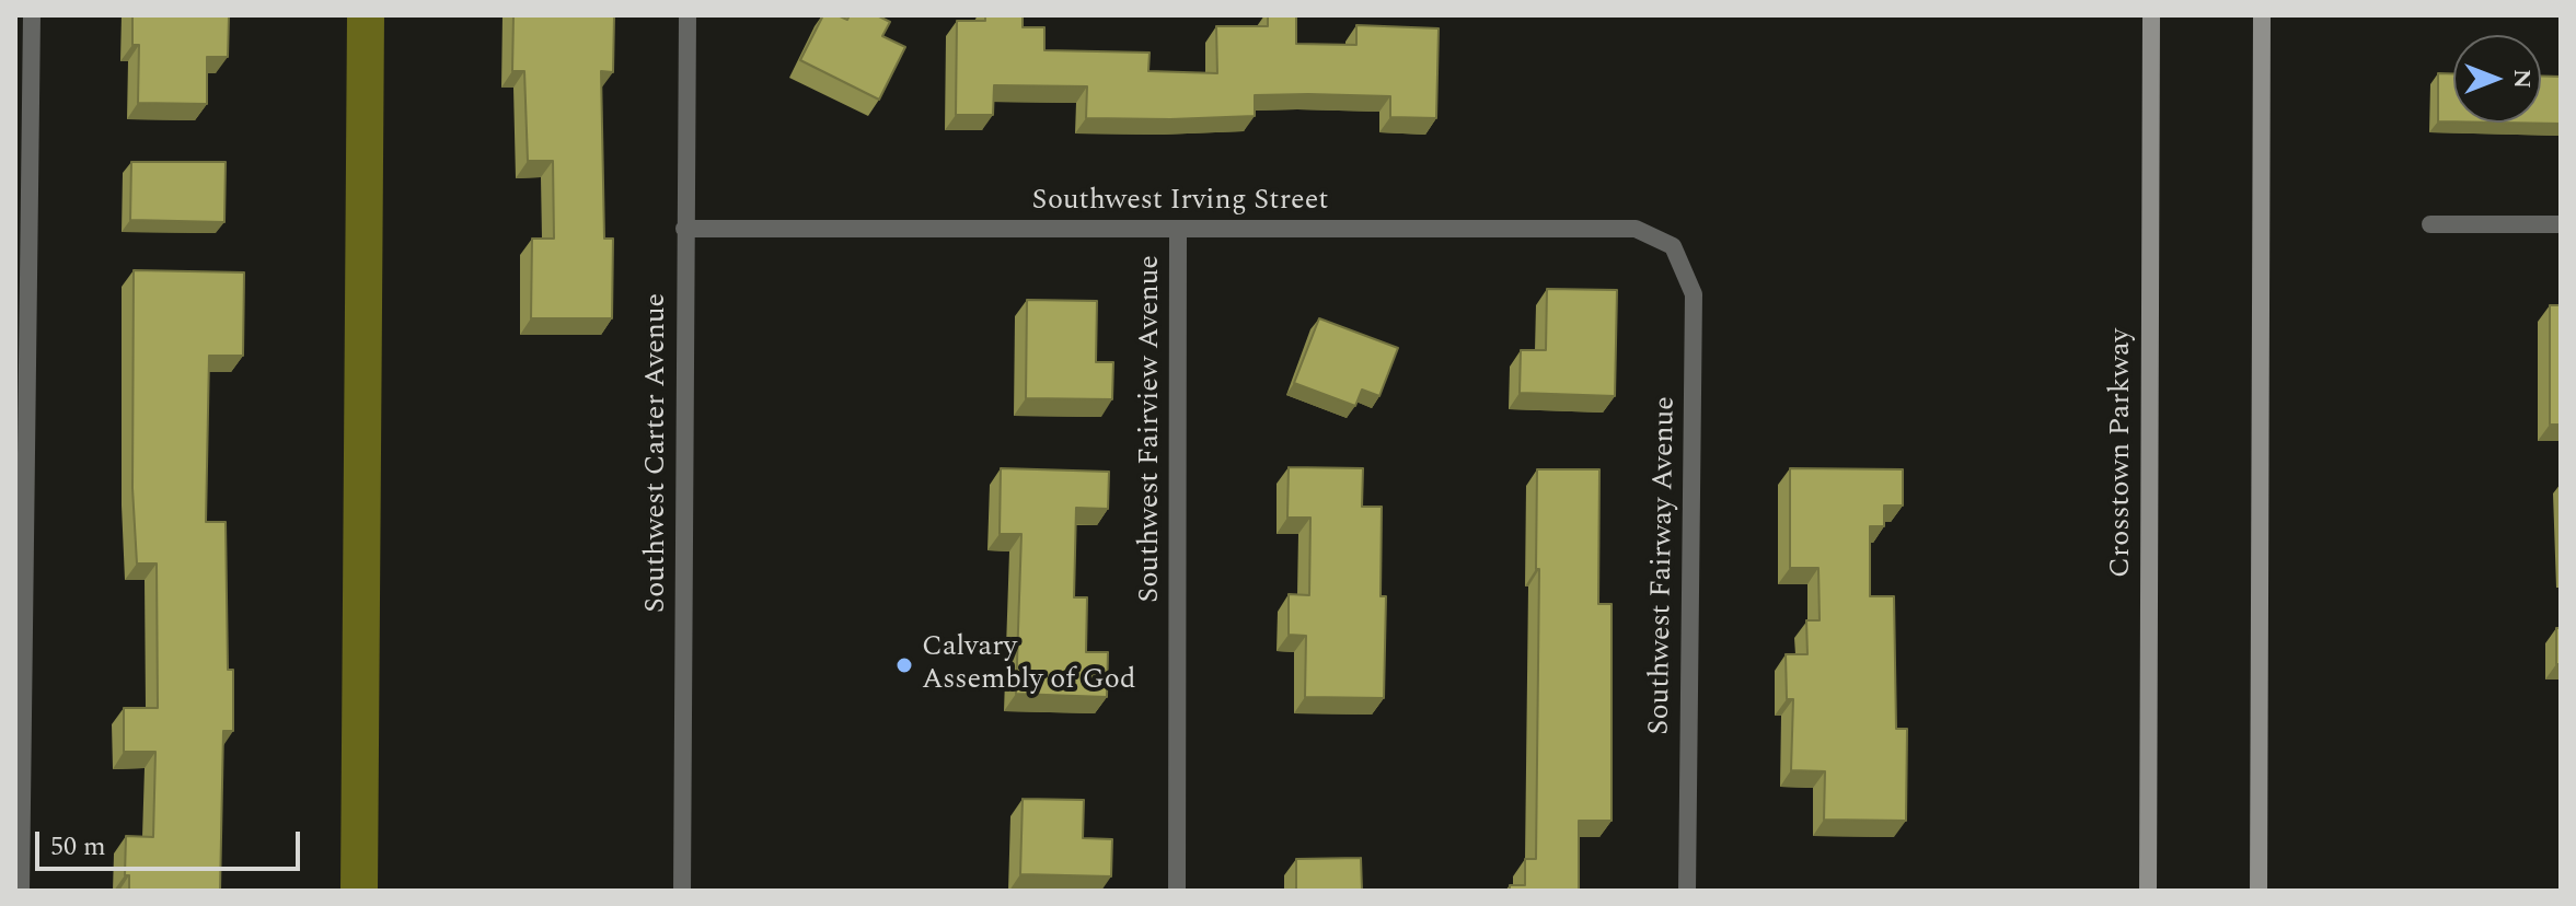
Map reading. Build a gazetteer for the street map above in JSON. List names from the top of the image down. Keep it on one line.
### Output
{"streets":{"main road":["Crosstown Parkway"],"street":["Southwest Irving Street","Southwest Fairview Avenue","Southwest Carter Avenue","Southwest Fairway Avenue"]},"crossings":[["Southwest Irving Street","Southwest Fairview Avenue"],["Southwest Irving Street","Southwest Carter Avenue"],["Southwest Irving Street","Southwest Fairway Avenue"]],"places":["Calvary Assembly of God"],"scale_bar":"50 m","north":"right"}
